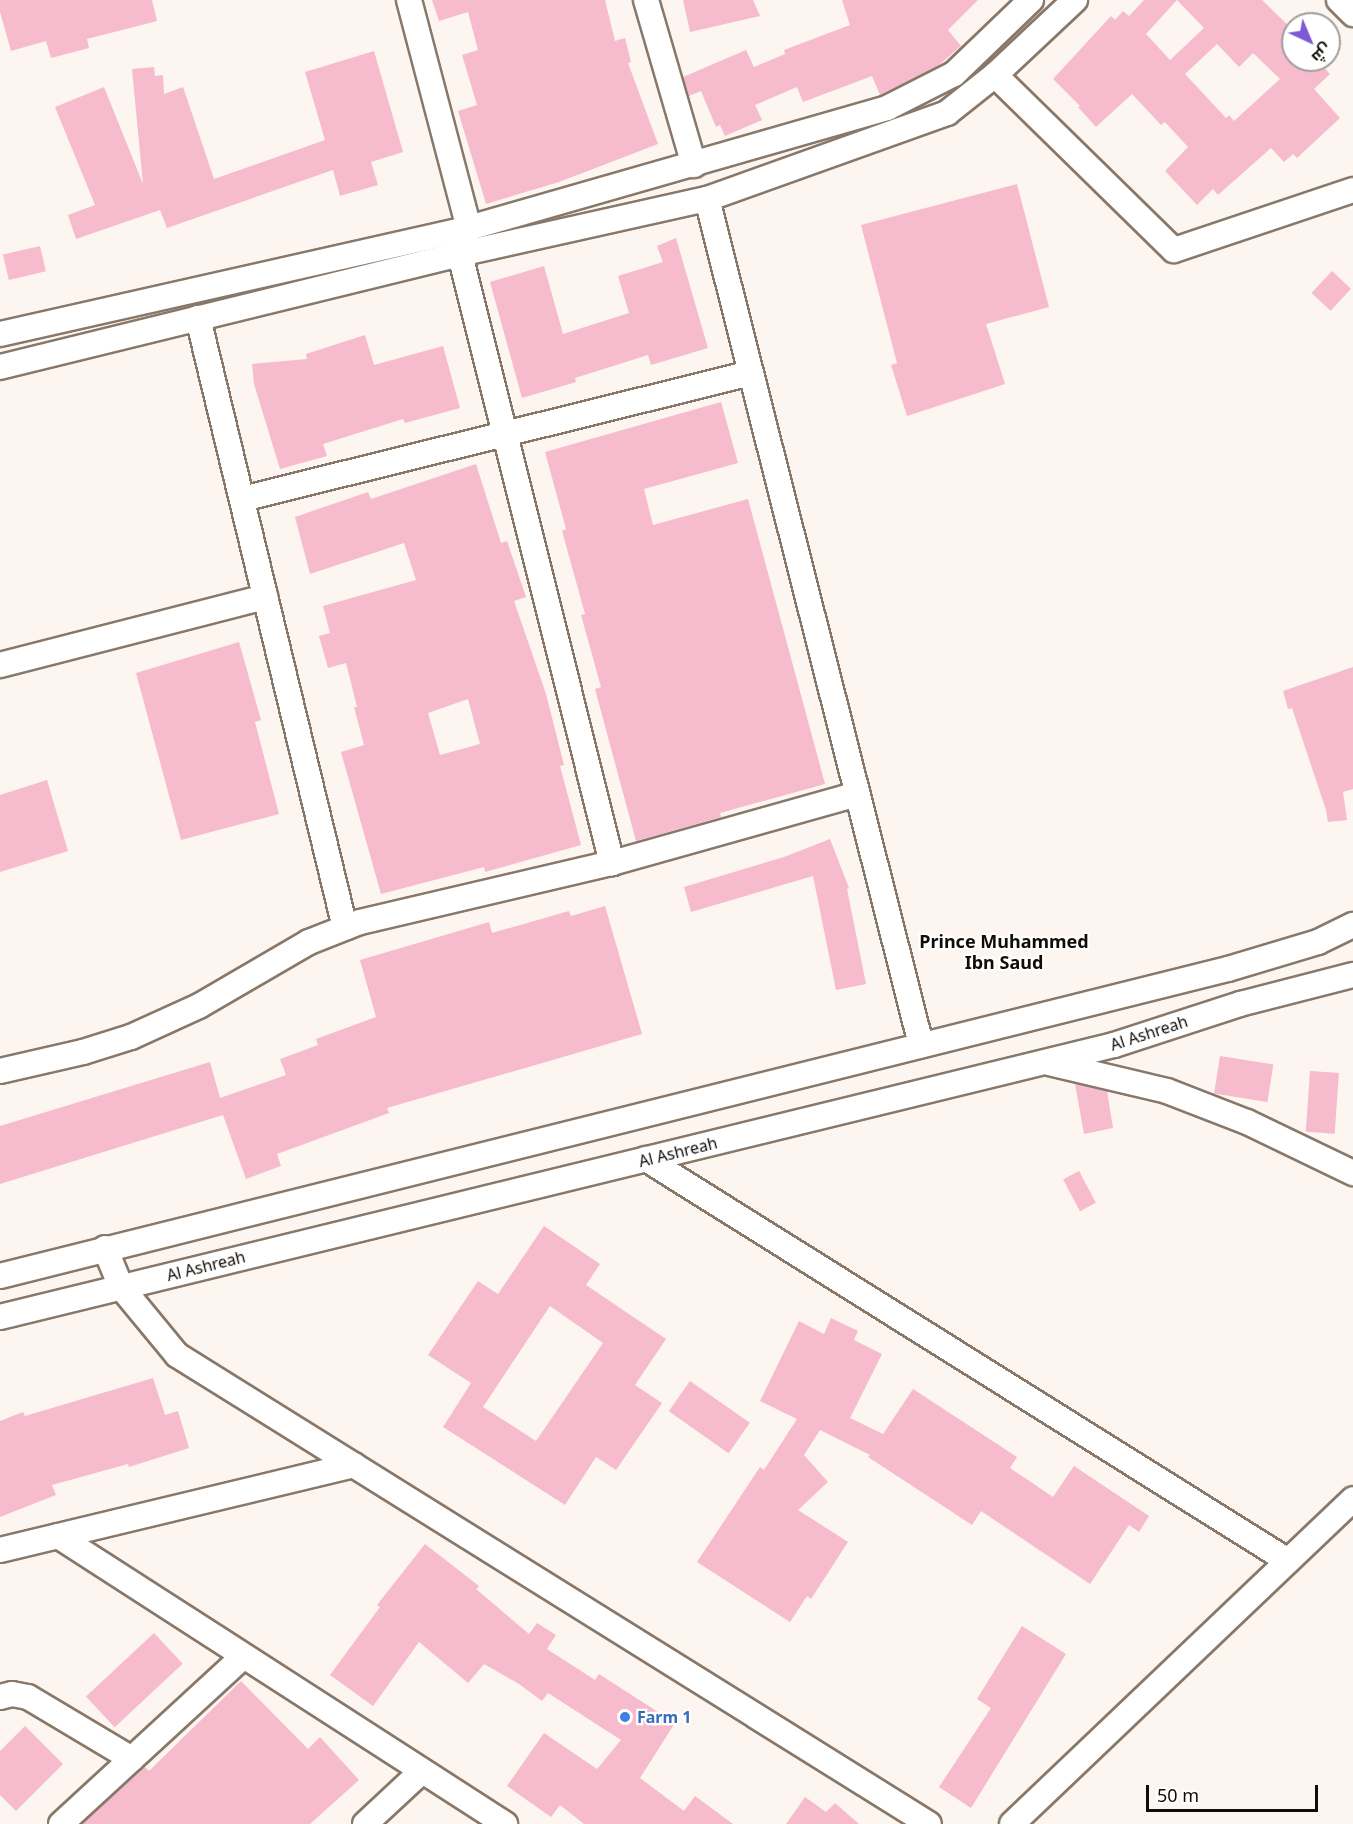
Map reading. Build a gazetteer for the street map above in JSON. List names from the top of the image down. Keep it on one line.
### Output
{"streets":{"street":["Al Ashreah"]},"districts":["Prince Muhammed Ibn Saud"],"places":["Farm 1"],"scale_bar":"50 m","north":"bottom right"}
